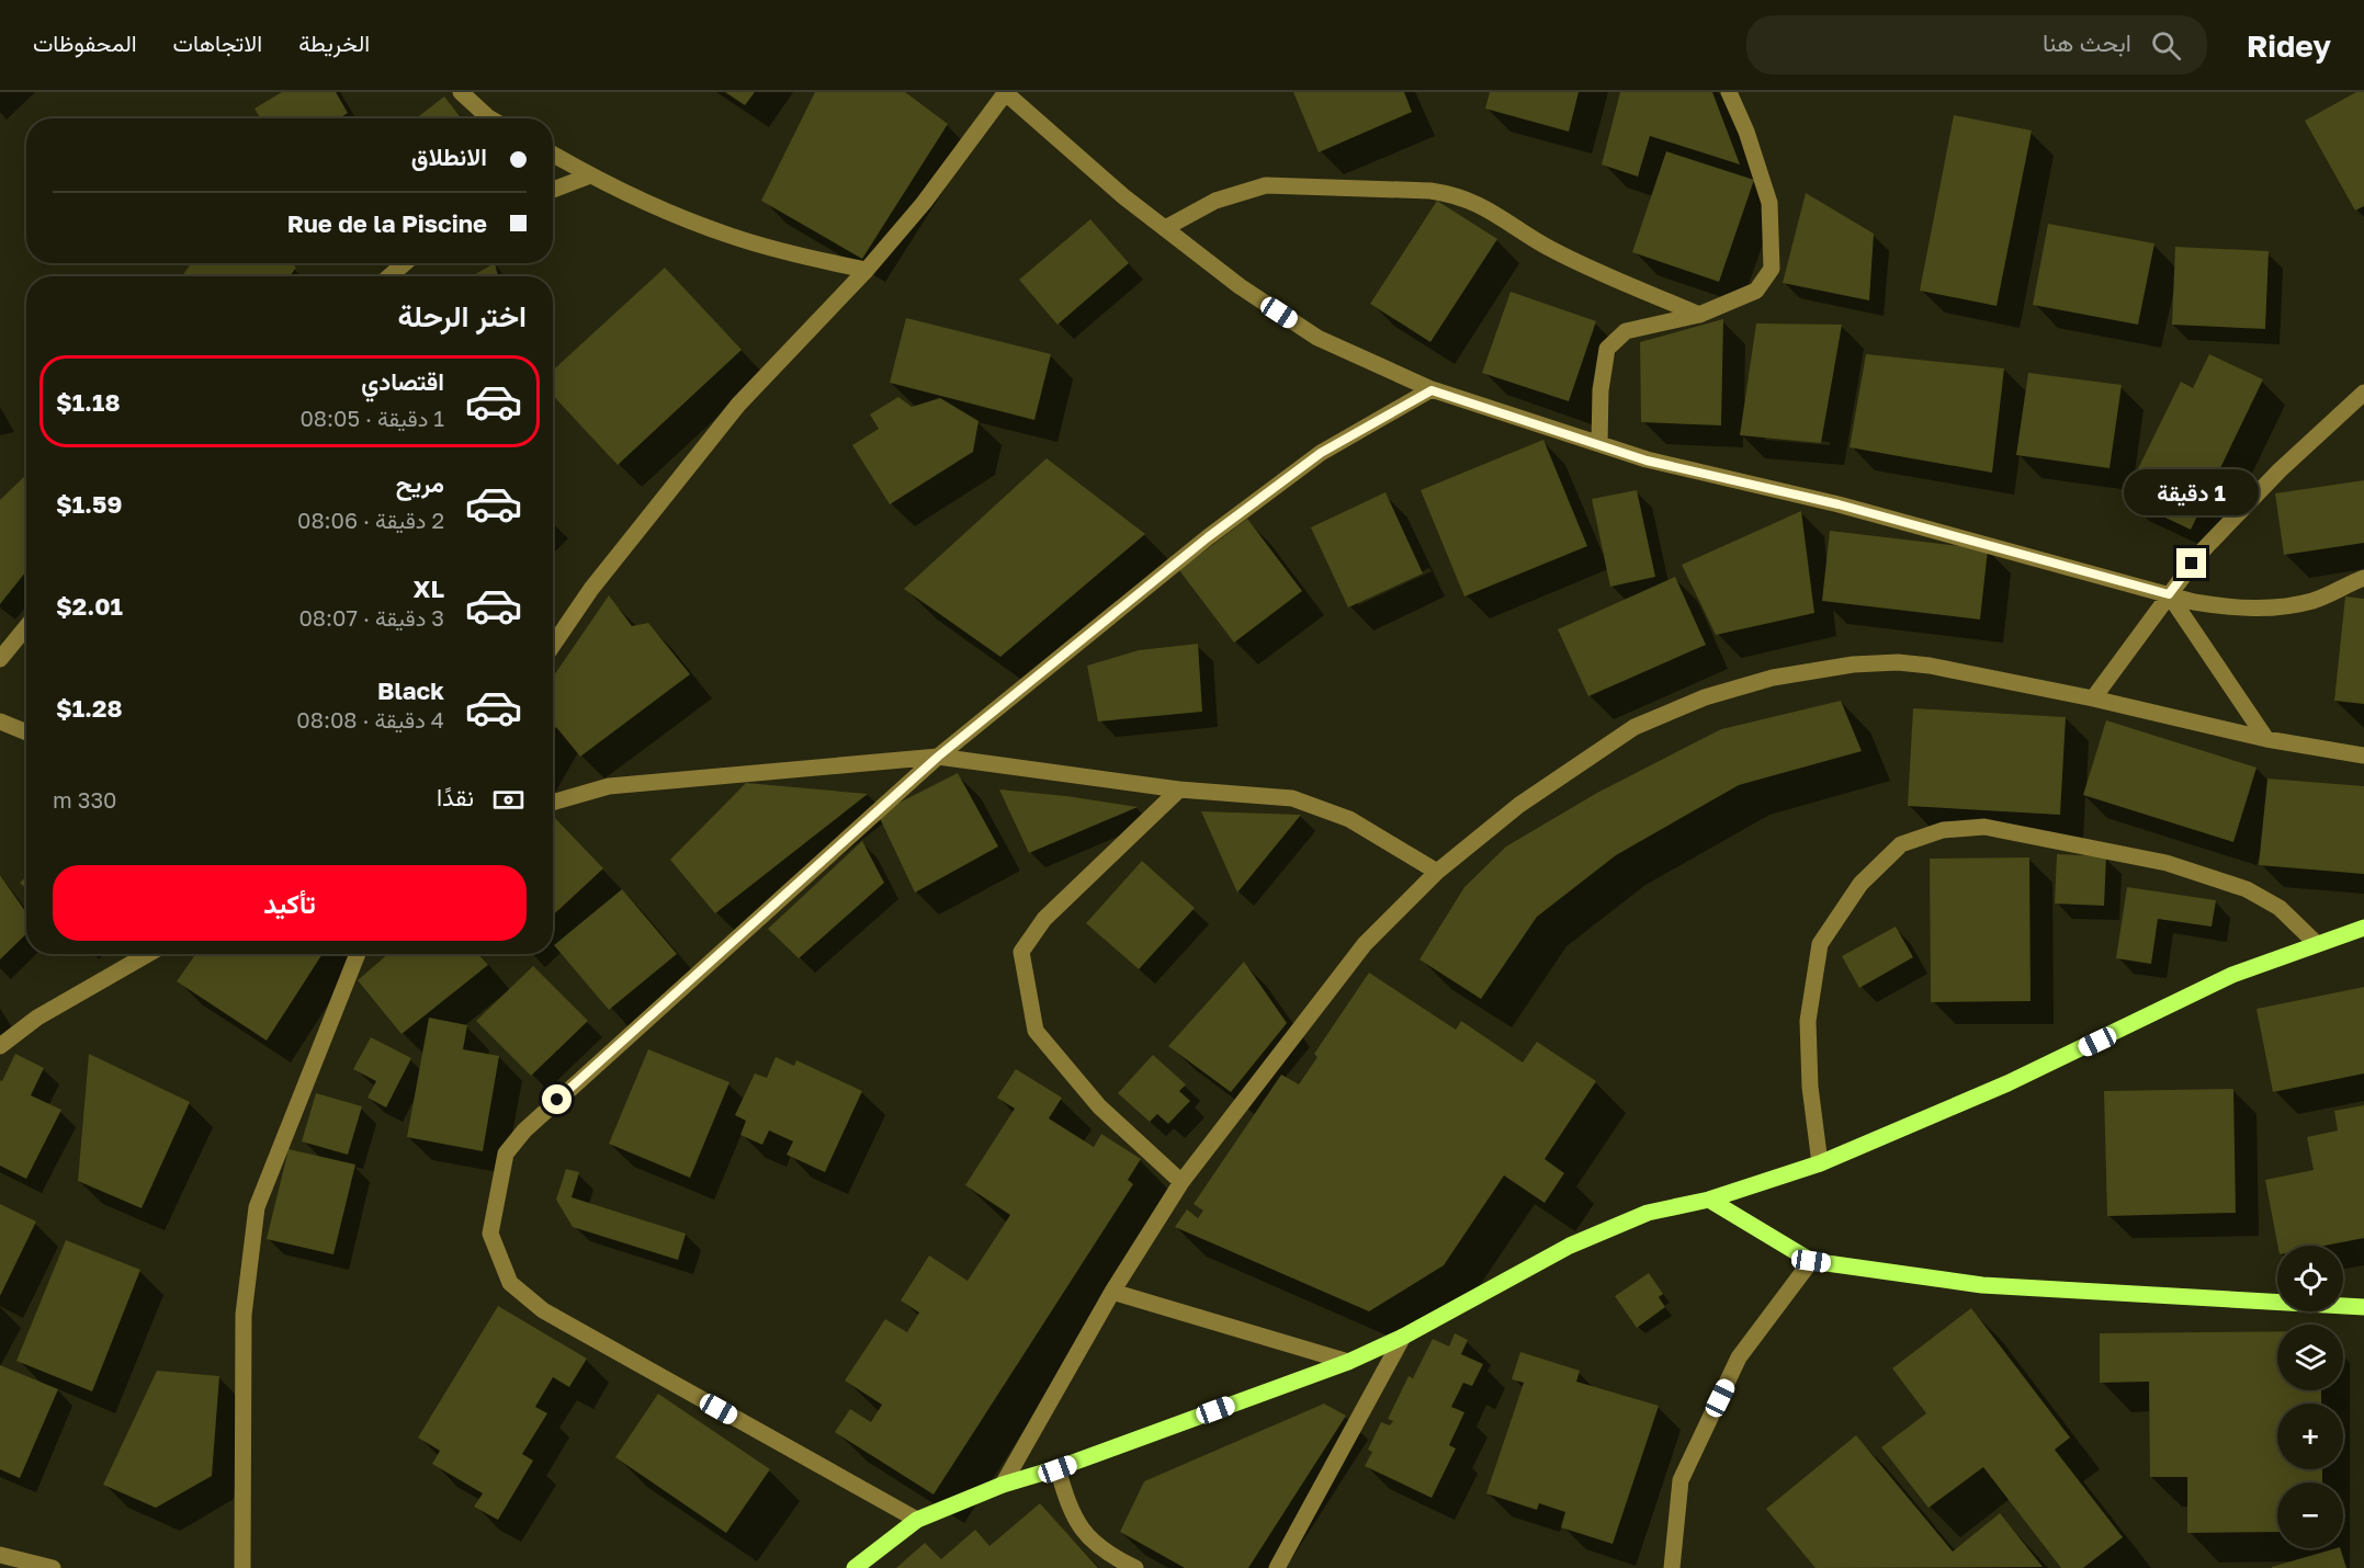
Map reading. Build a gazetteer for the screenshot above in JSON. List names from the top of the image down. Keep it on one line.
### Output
{"page":{"header":"Ridey","search":"ابحث هنا","nav":["الخريطة","الاتجاهات","المحفوظات"],"banner":["الانطلاق","Rue de la Piscine"],"heading":"اختر الرحلة","list":[{"name":"اقتصادي","note":"1 دقيقة · 08:05","value":"$1.18"},{"name":"مريح","note":"2 دقيقة · 08:06","value":"$1.59"},{"name":"XL","note":"3 دقيقة · 08:07","value":"$2.01"},{"name":"Black","note":"4 دقيقة · 08:08","value":"$1.28"}],"bubble":"1 دقيقة","pay":["نقدًا","330 m"],"buttons":"تأكيد","map_buttons":["+","−"]}}
